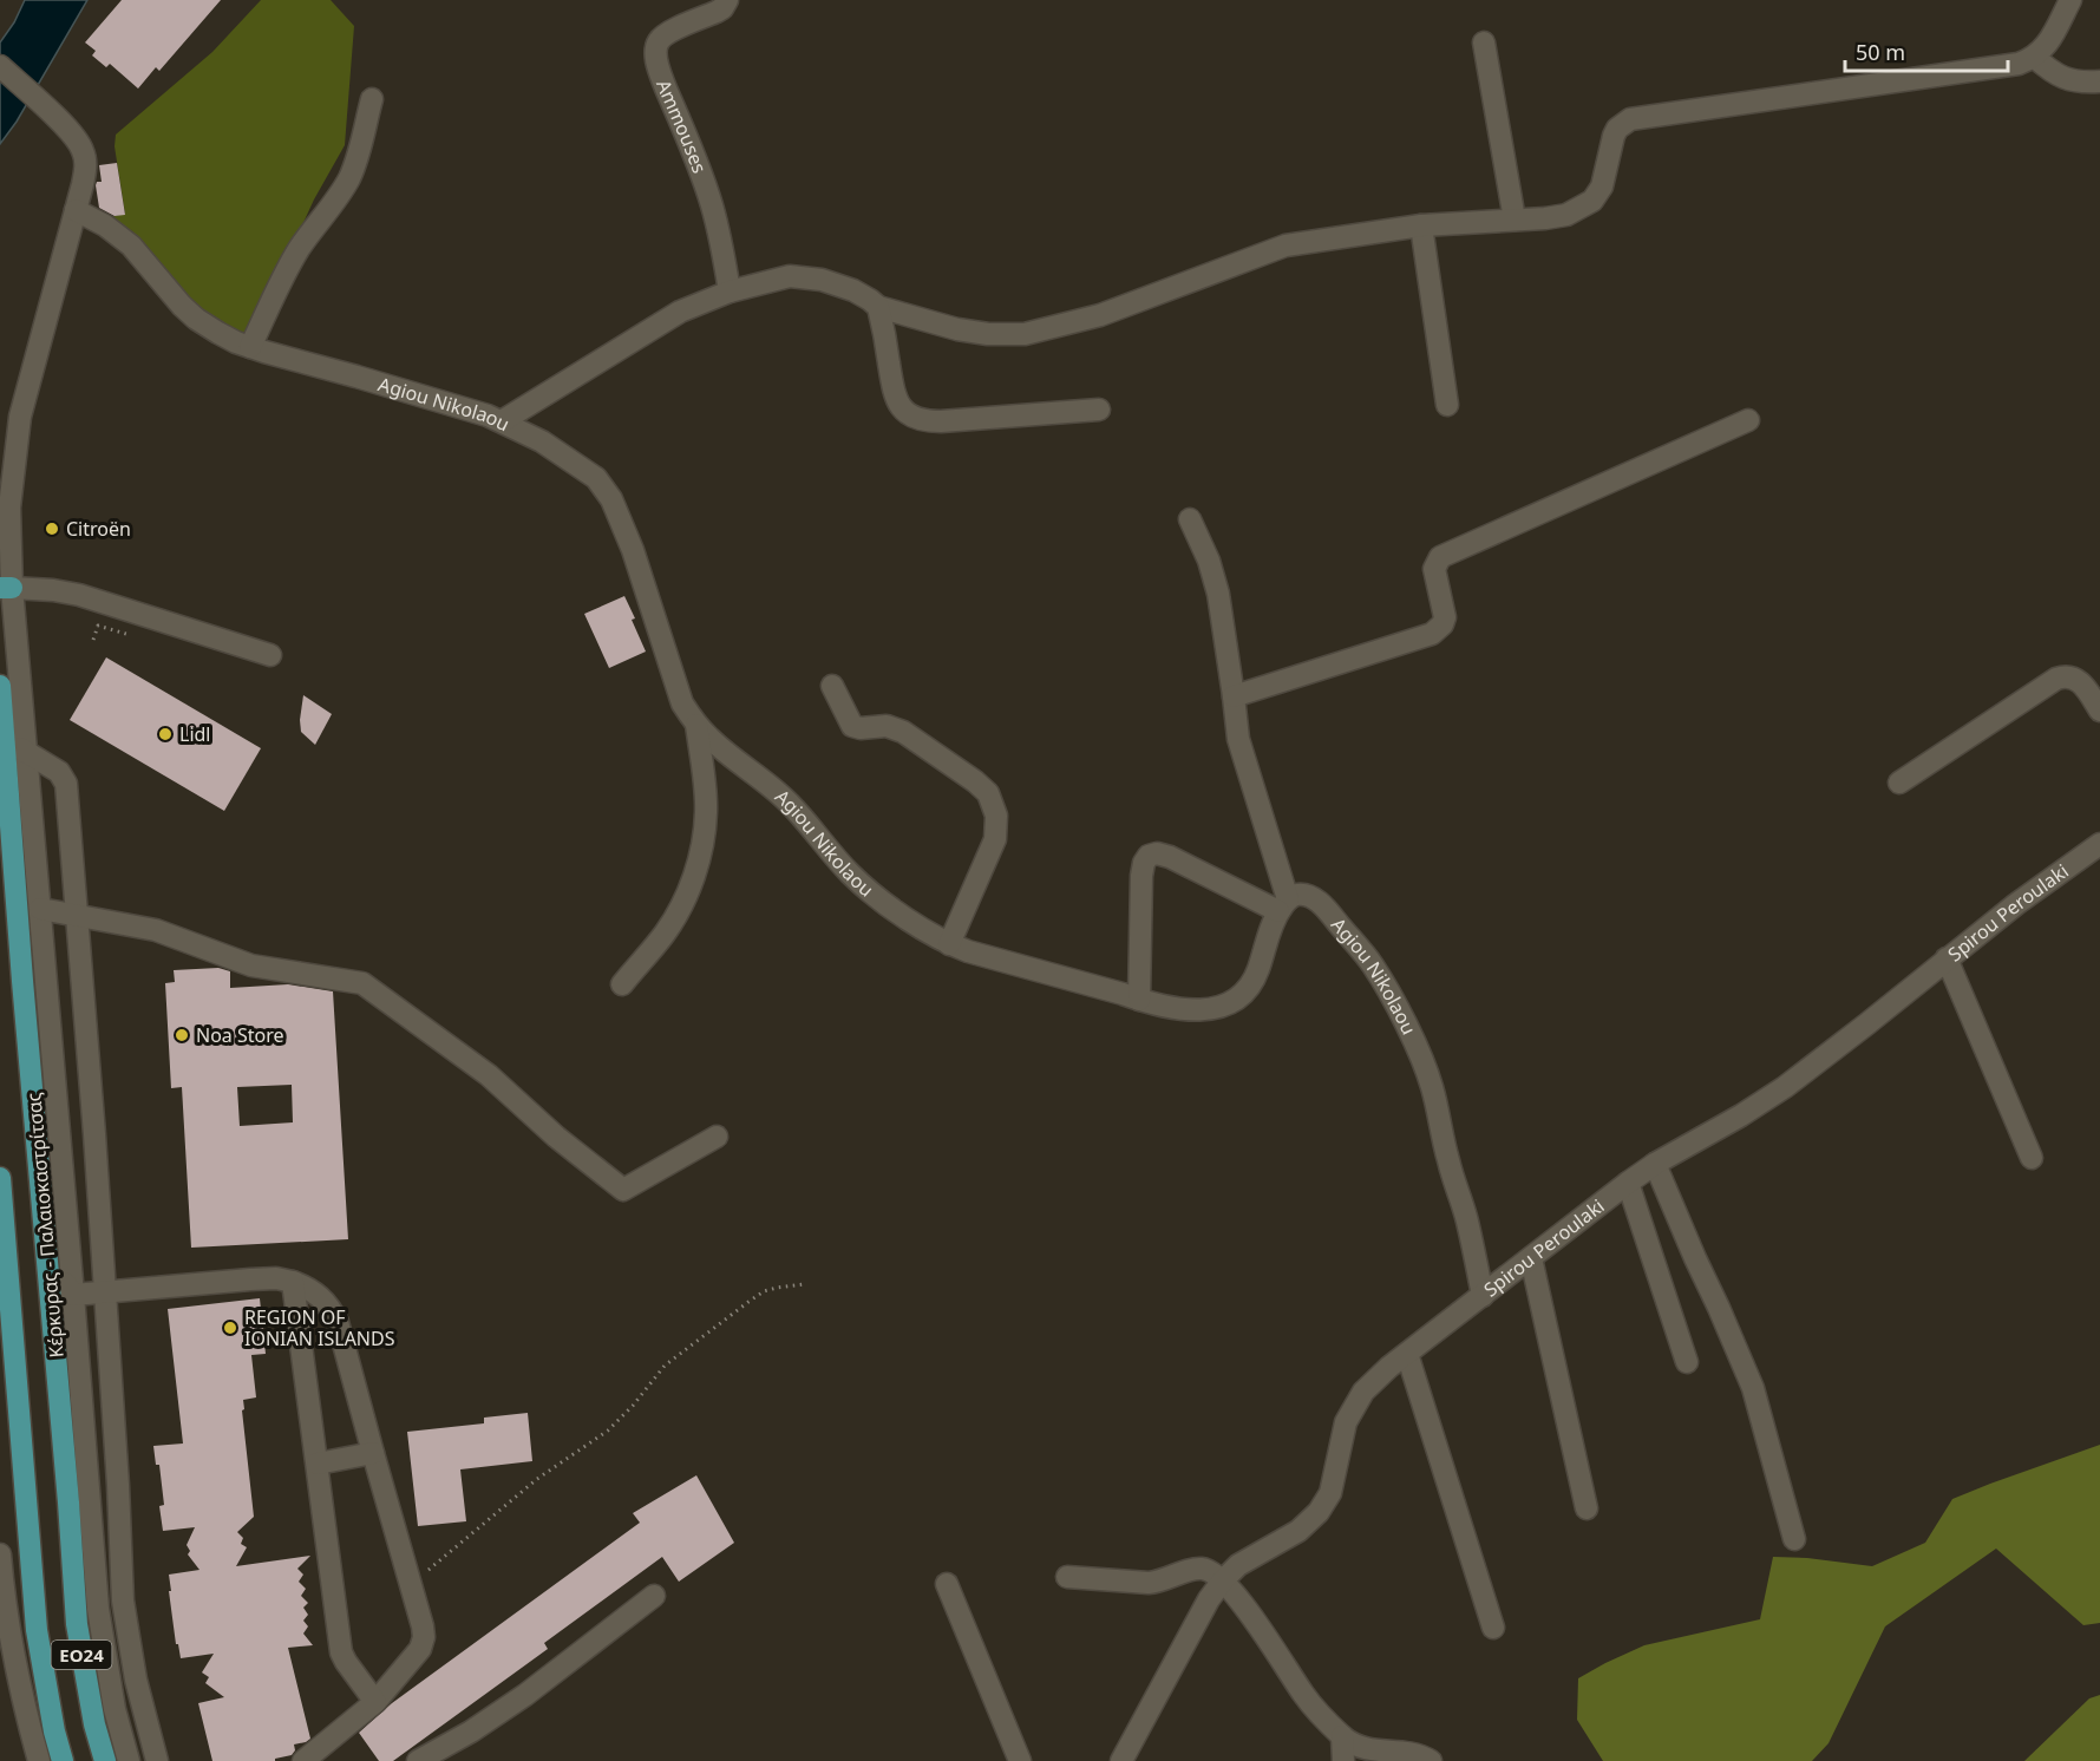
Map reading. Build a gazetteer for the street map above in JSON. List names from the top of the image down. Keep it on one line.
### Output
{"streets":{"main road":["Κέρκυρας - Παλαιοκαστρίτσας","ΕΟ24"],"street":["Ammouses","Agiou Nikolaou","Spirou Peroulaki"]},"crossings":[["Agiou Nikolaou","Spirou Peroulaki"]],"places":["Citroën","Lidl","Noa Store","REGION OF IONIAN ISLANDS"],"scale_bar":"50 m"}
